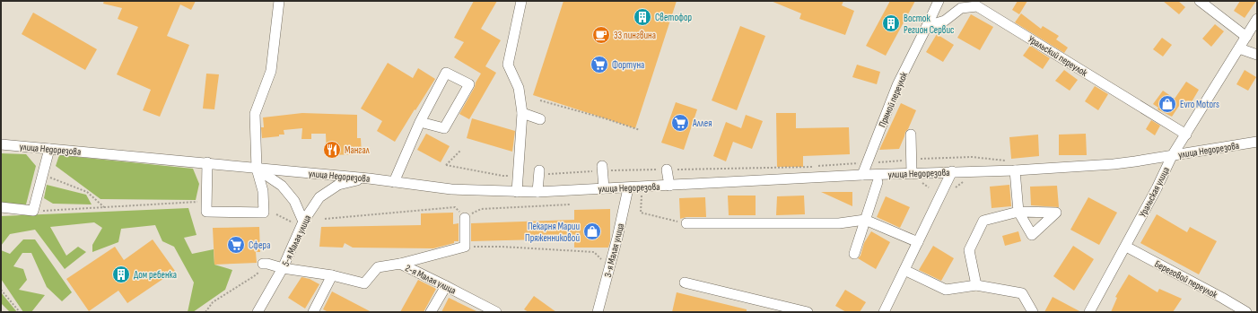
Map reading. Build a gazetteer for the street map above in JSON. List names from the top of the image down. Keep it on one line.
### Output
{"streets":{"street":["Уральский переулок","Прямой переулок","улица Недорезова","Уральская улица","5-я Малая улица","3-я Малая улица","2-я Малая улица","Береговой переулок"]},"crossings":[["Уральский переулок","Прямой переулок"],["Уральский переулок","Уральская улица"],["Прямой переулок","улица Недорезова"],["улица Недорезова","Уральская улица"],["улица Недорезова","5-я Малая улица"],["улица Недорезова","3-я Малая улица"],["Уральская улица","Береговой переулок"],["5-я Малая улица","2-я Малая улица"]],"places":{"building":["Светофор","Восток Регион Сервис","Дом ребенка"],"cafe":["33 пингвина"],"supermarket":["Фортуна","Аллея","Сфера"],"shop":["Evro Motors","Пекарня Марии Пряженниковой"],"restaurant":["Мангал"]}}
